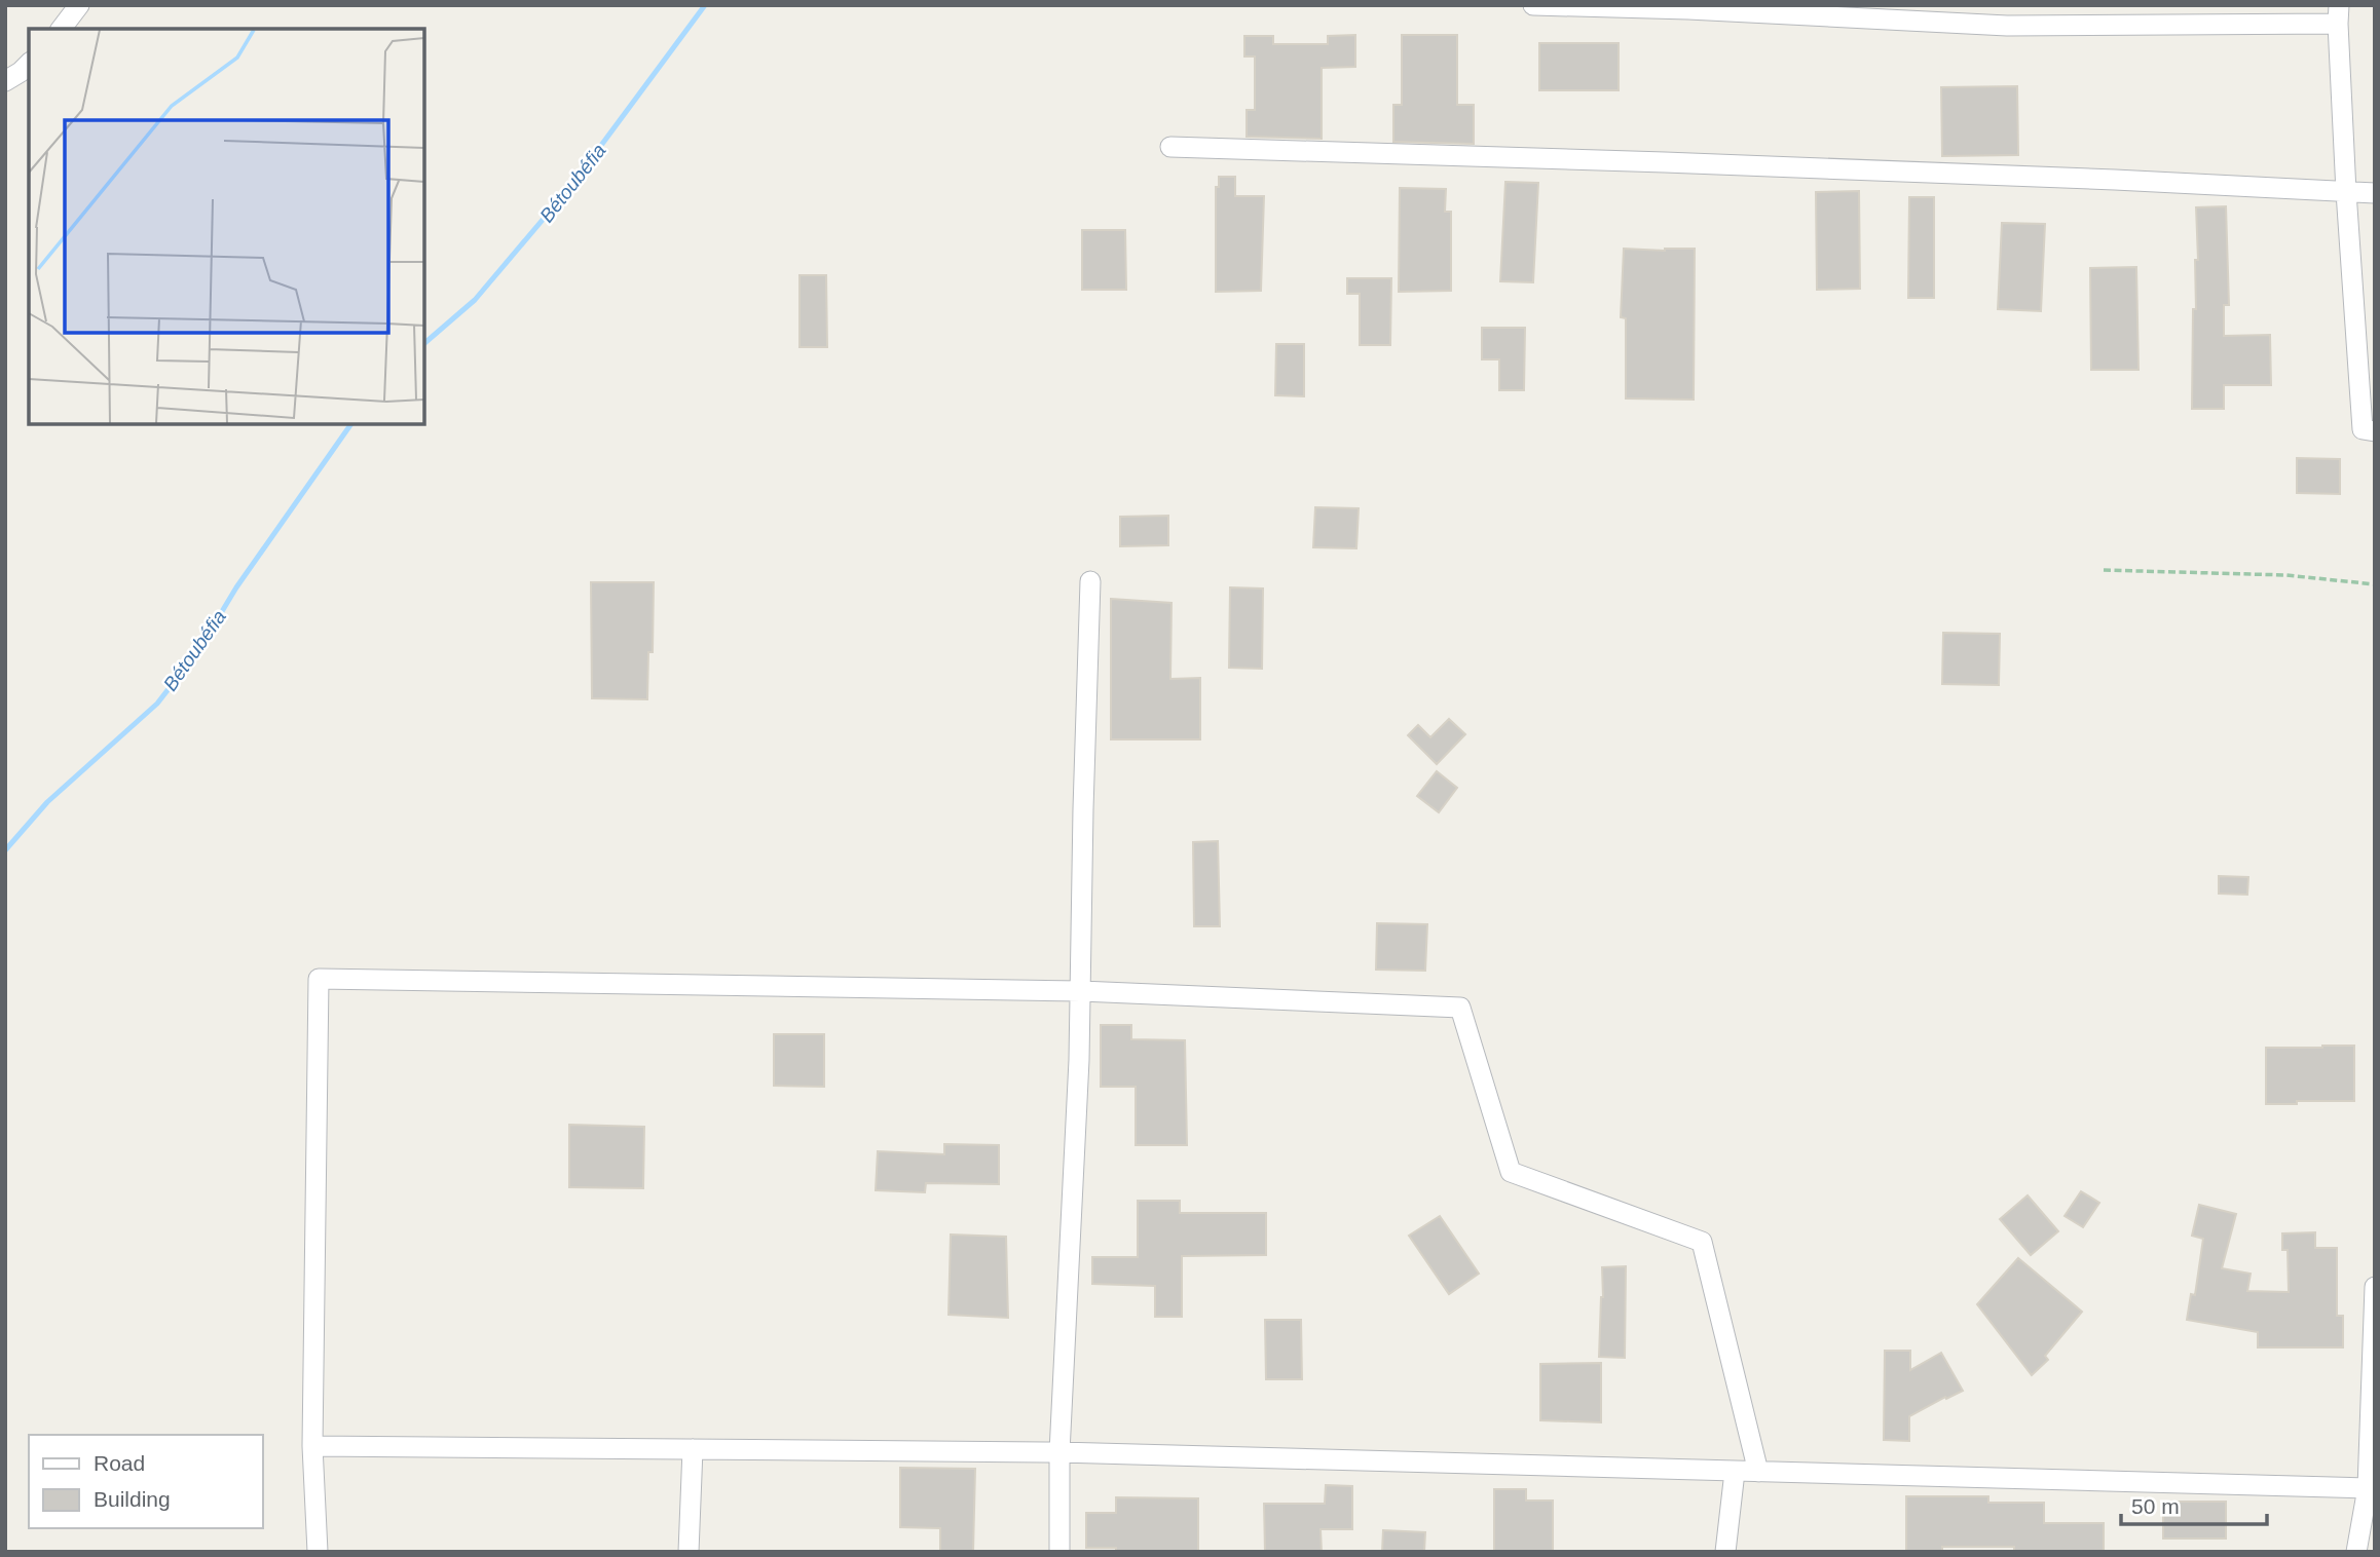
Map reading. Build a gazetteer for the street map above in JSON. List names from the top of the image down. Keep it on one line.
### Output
{"water":["Bétoubéfia"],"legend":["Road","Building"],"scale_bar":"50 m"}
